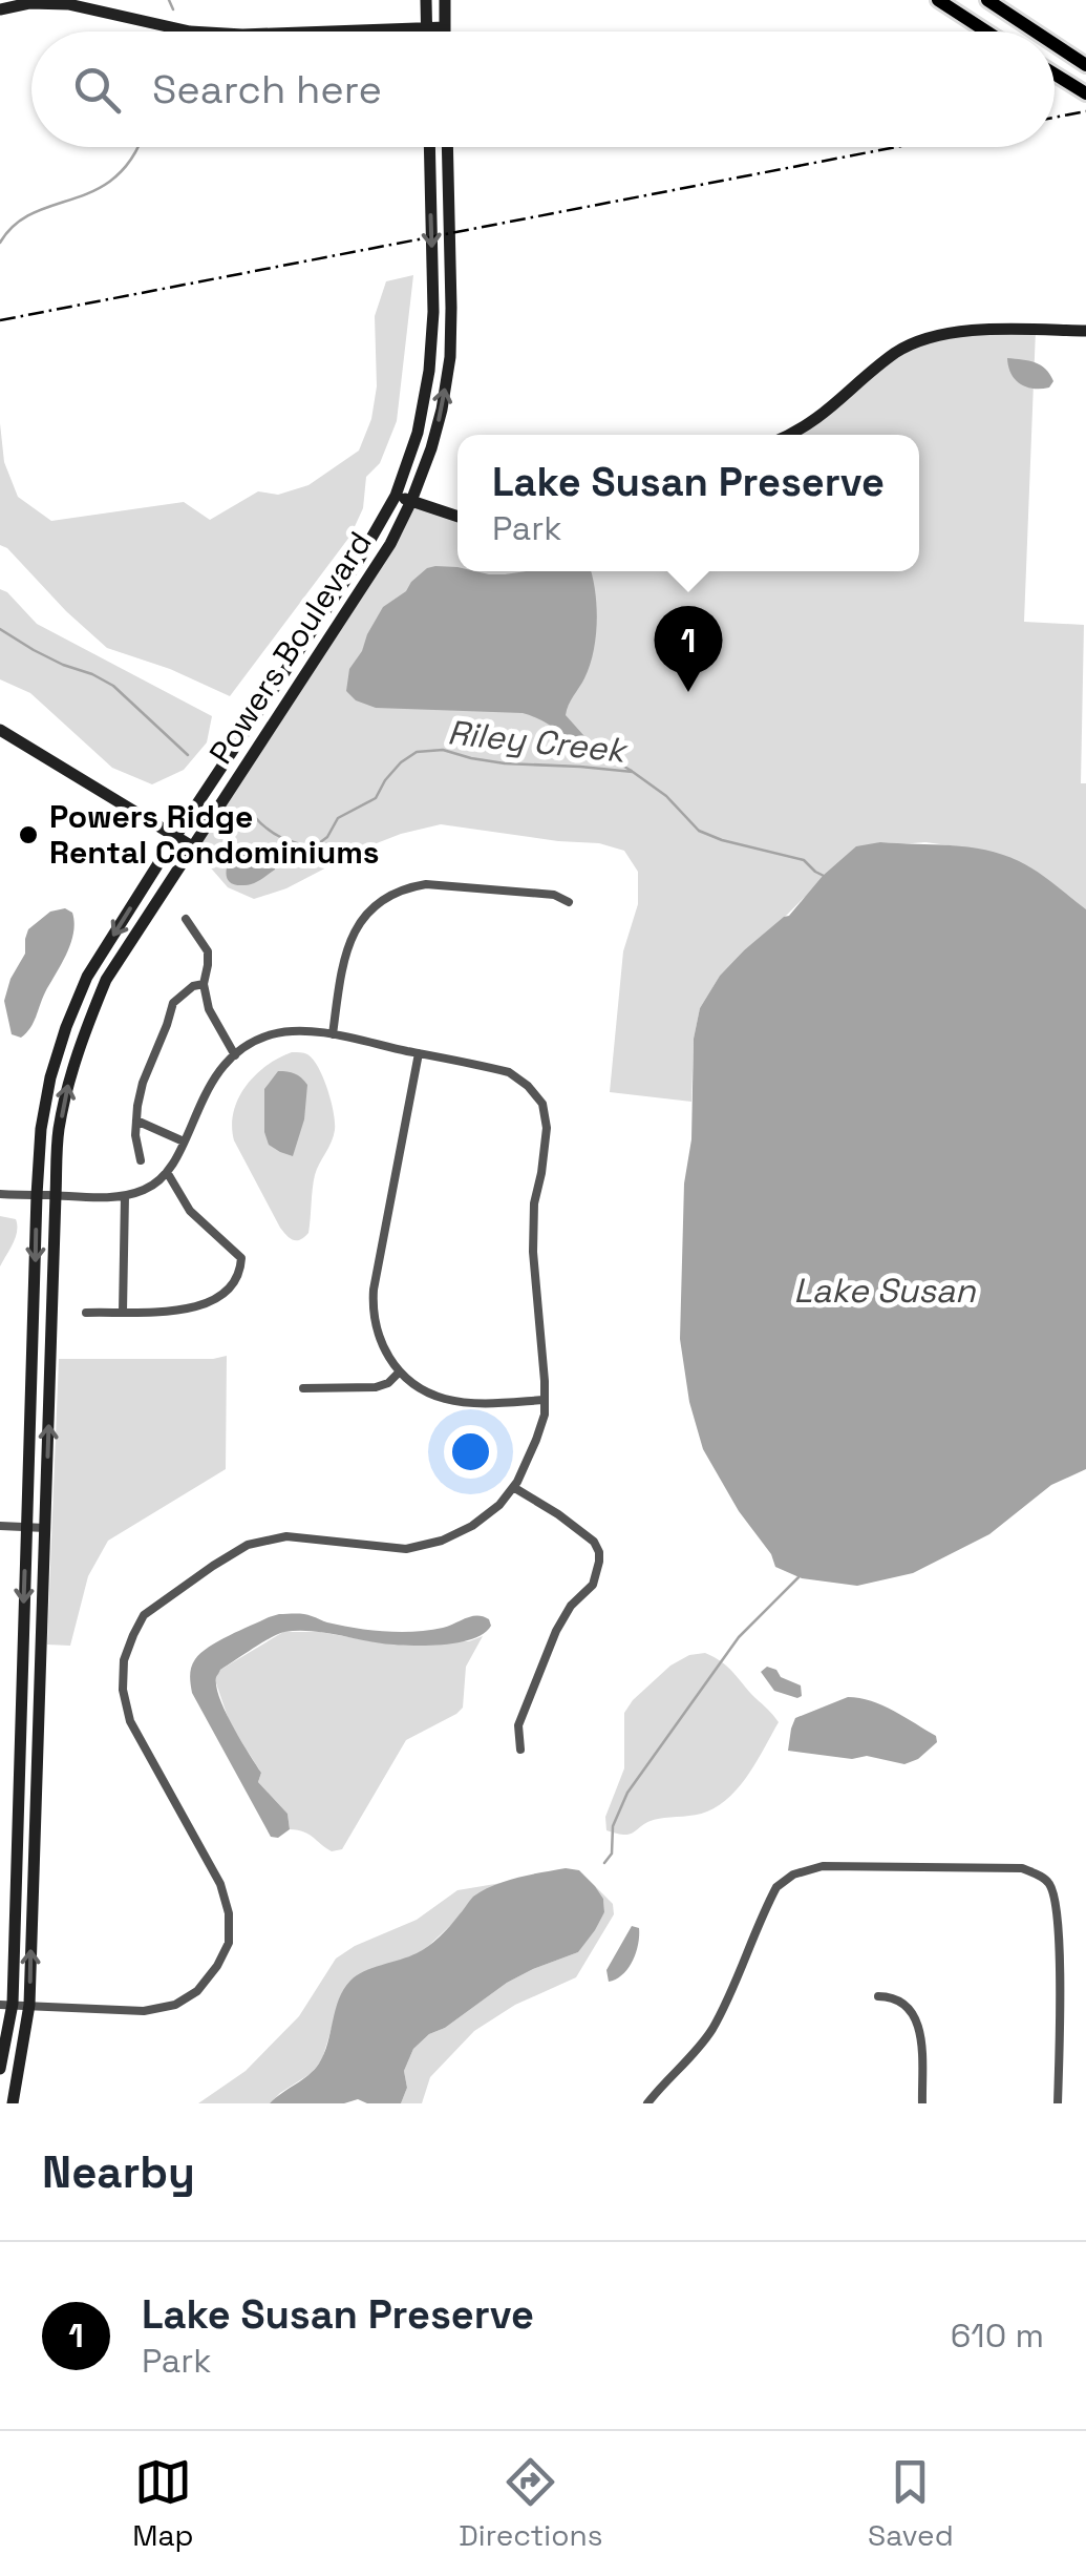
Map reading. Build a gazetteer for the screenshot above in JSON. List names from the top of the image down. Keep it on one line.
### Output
{"streets":{"main road":["Powers Boulevard"]},"water":["Riley Creek","Lake Susan"],"places":["Powers Ridge Rental Condominiums"],"page":{"search":"Search here","popup":["Lake Susan Preserve","Park"],"pins":"1","heading":"Nearby","list":[{"mark":"1","name":"Lake Susan Preserve","note":"Park","value":"610 m"}],"nav":["Map","Directions","Saved"]}}
